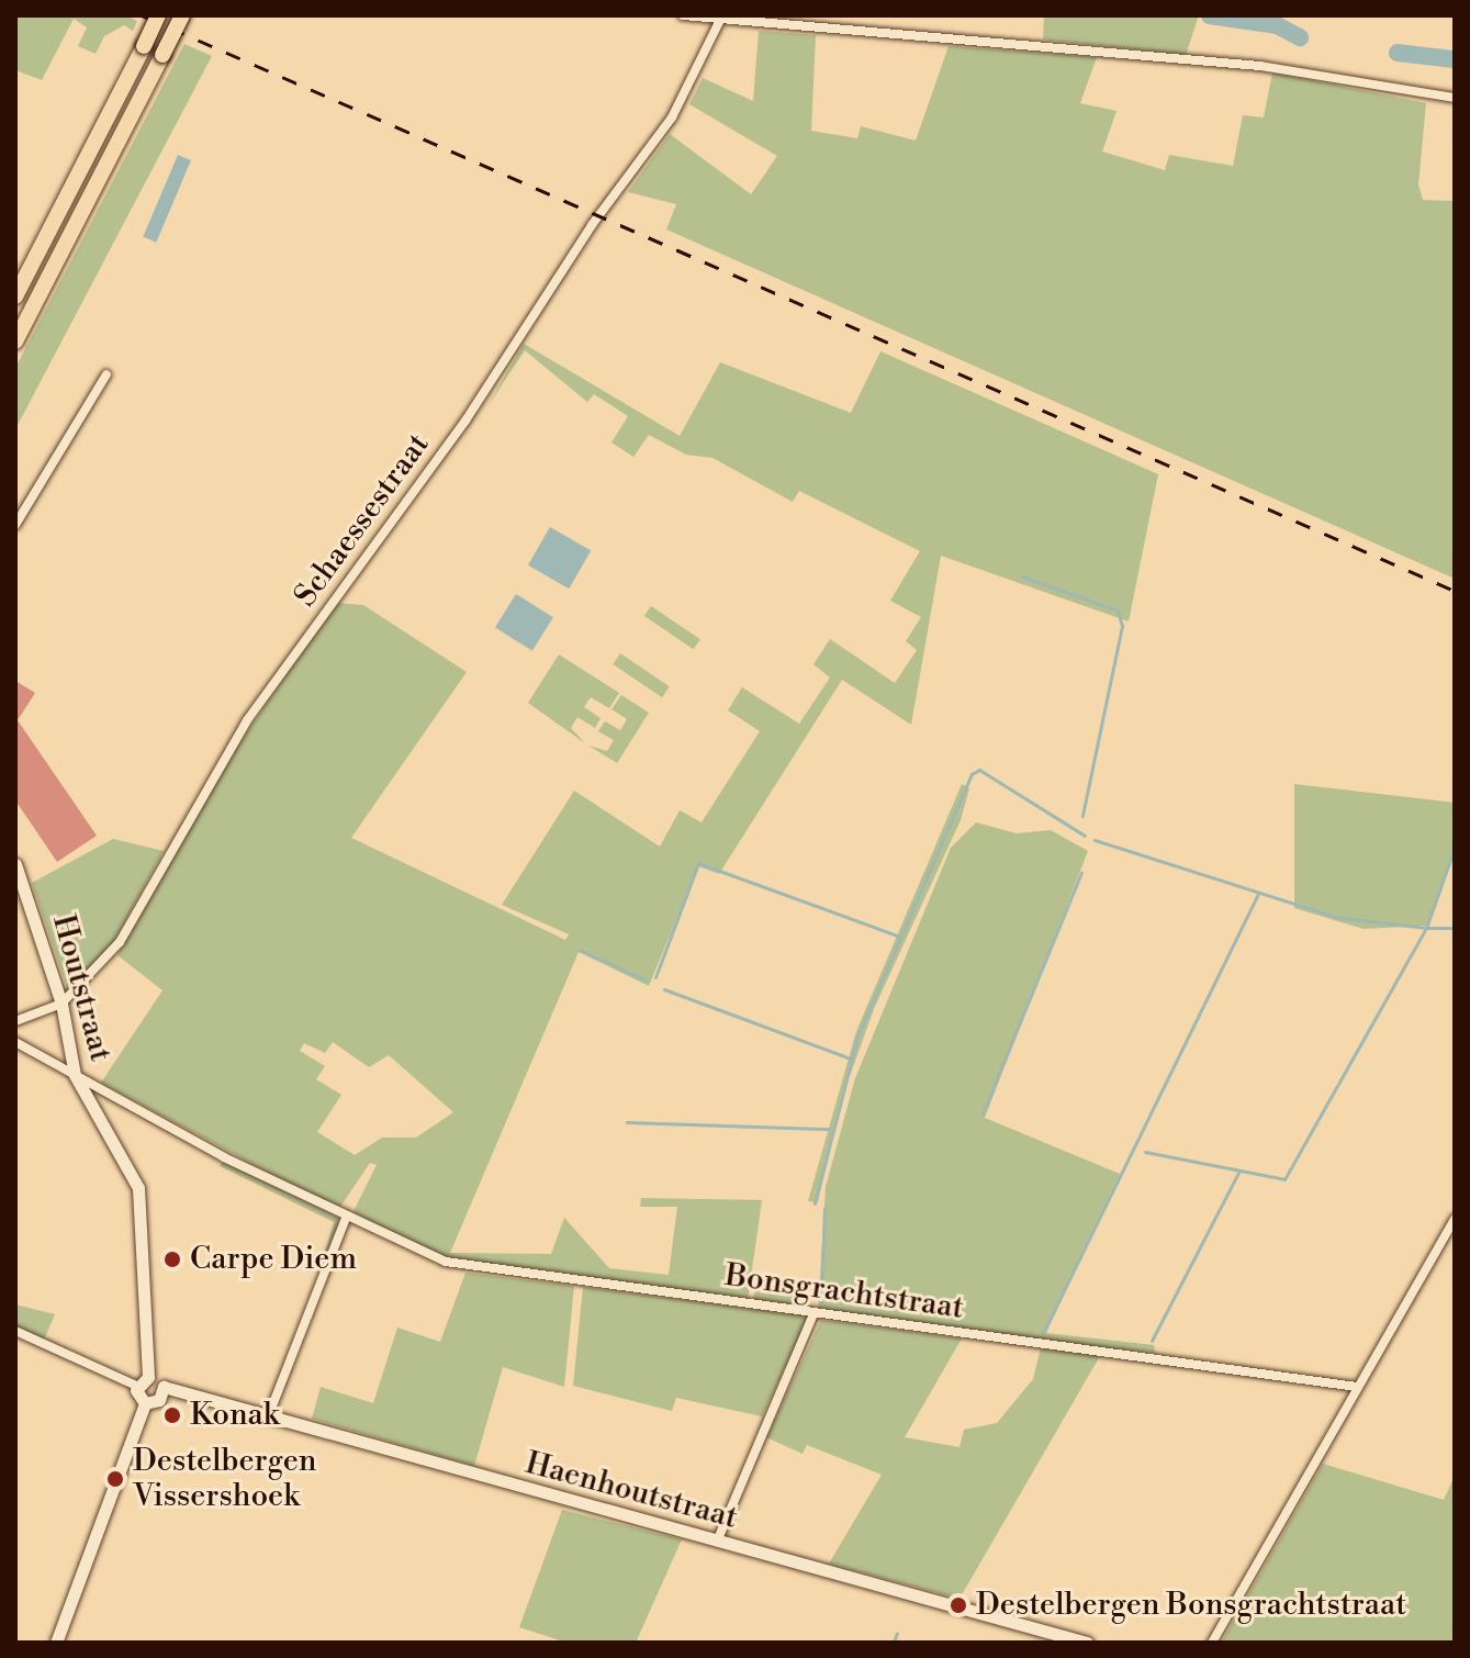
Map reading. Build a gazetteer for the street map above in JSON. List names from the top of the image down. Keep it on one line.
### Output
{"streets":{"street":["Schaessestraat","Houtstraat","Bonsgrachtstraat","Haenhoutstraat"]},"crossings":[["Schaessestraat","Houtstraat"],["Houtstraat","Bonsgrachtstraat"],["Houtstraat","Haenhoutstraat"]],"places":["Carpe Diem","Konak","Destelbergen Vissershoek","Destelbergen Bonsgrachtstraat"]}
